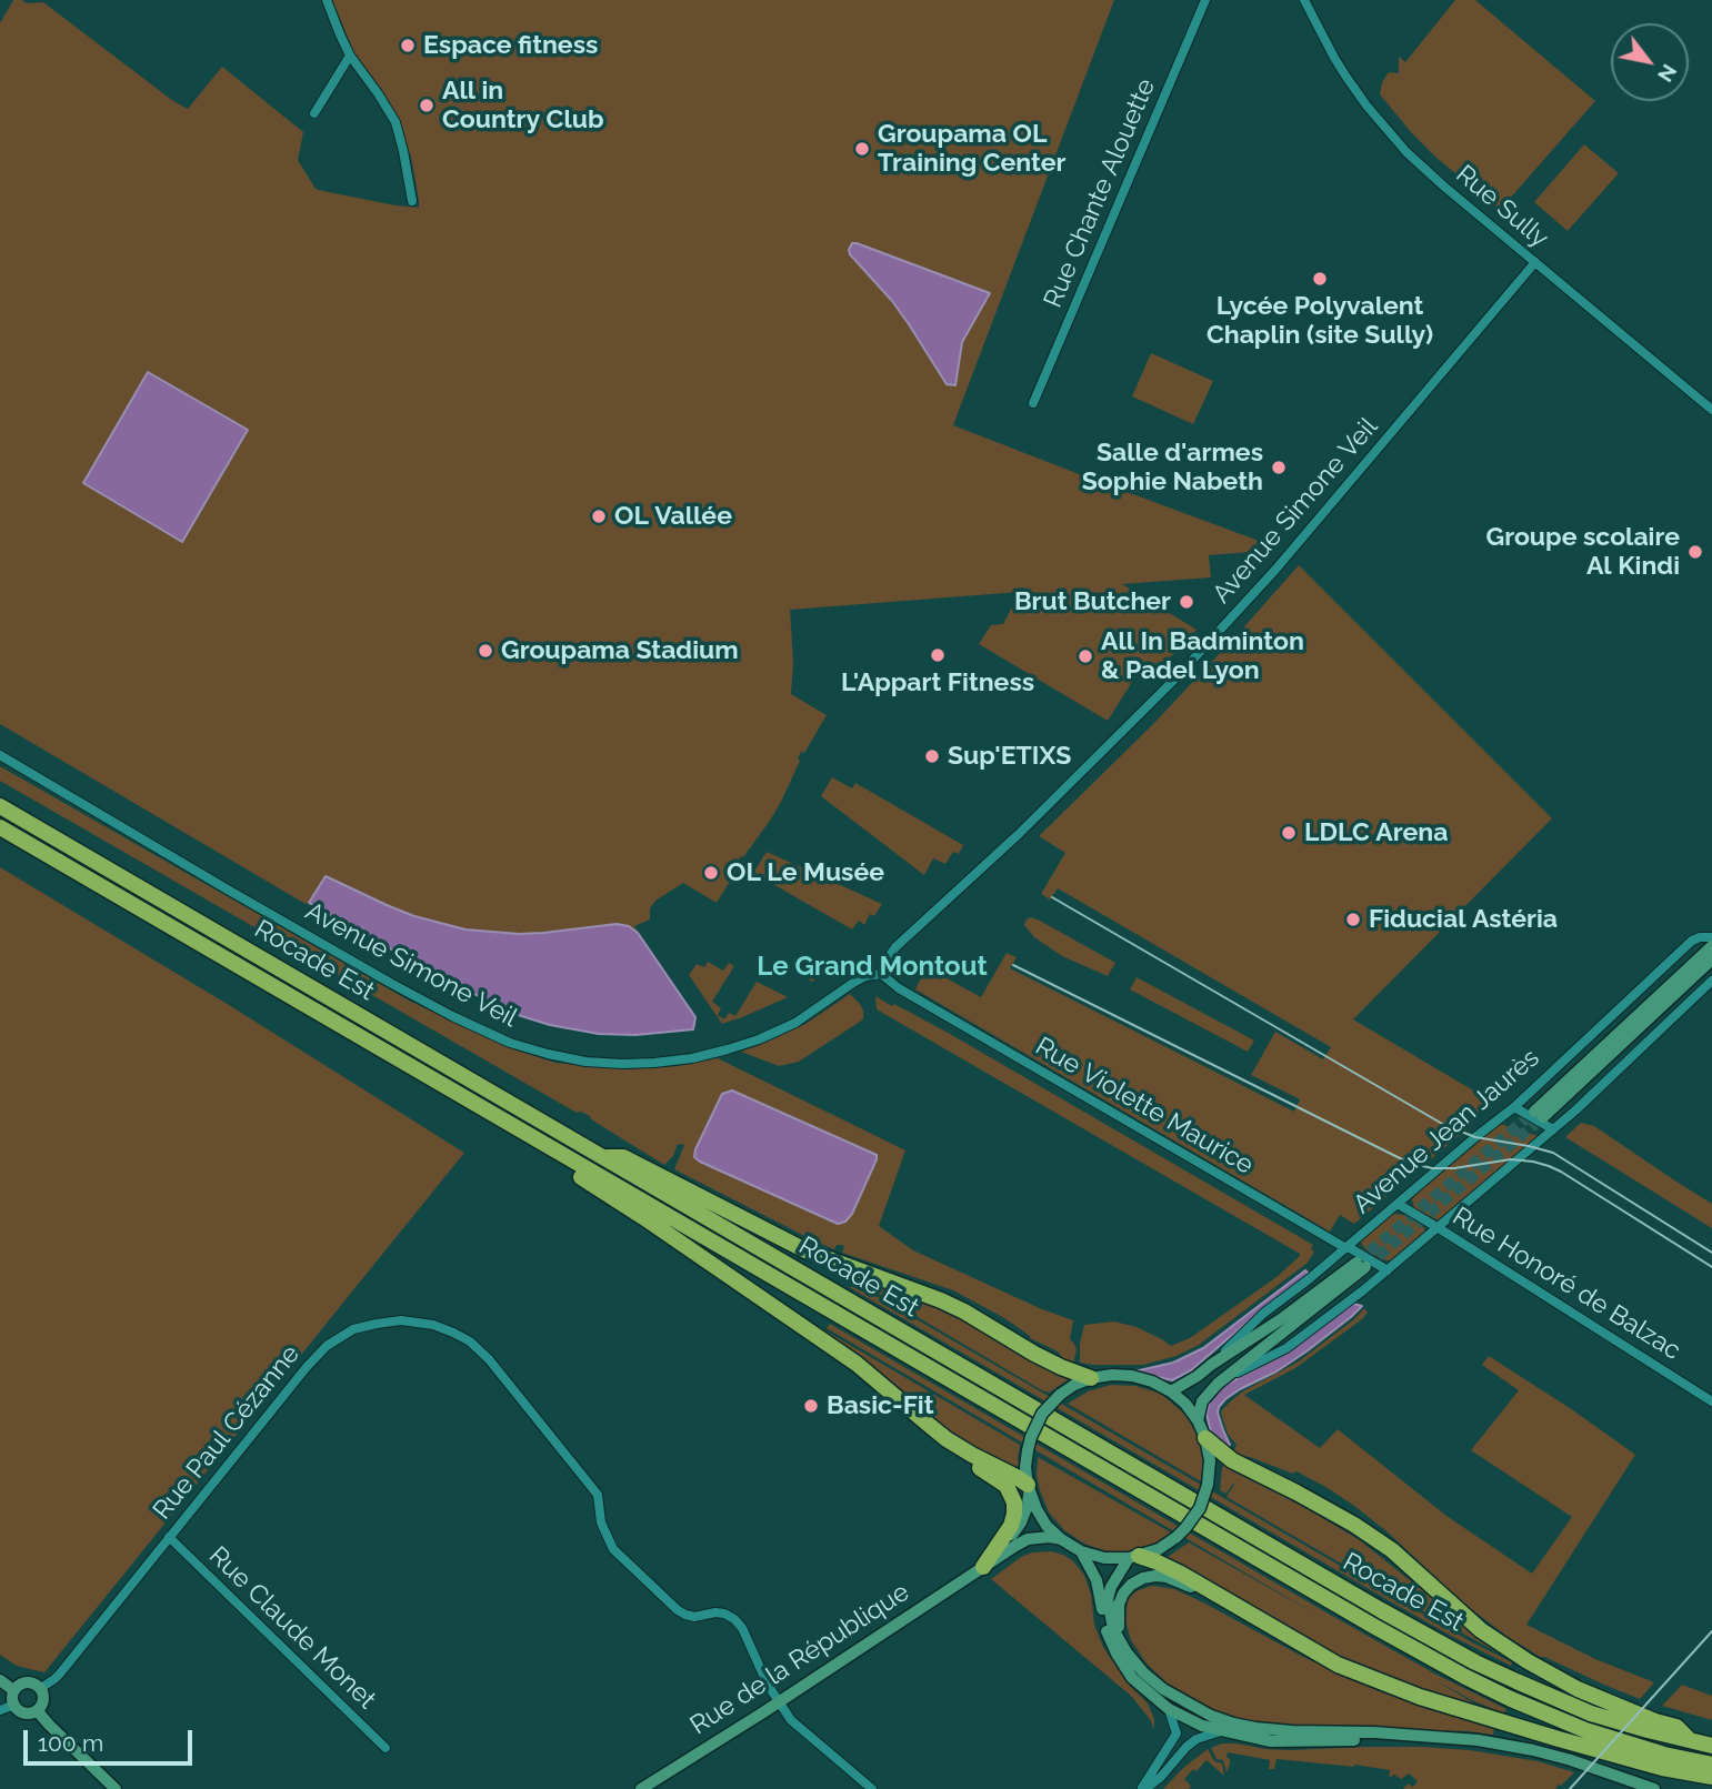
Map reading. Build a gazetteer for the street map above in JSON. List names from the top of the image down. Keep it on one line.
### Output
{"streets":{"highway":["Rocade Est"],"main road":["Avenue Jean Jaurès","Rue de la République"],"street":["Rue Chante Alouette","Rue Sully","Avenue Simone Veil","Rue Violette Maurice","Rue Honoré de Balzac","Rue Paul Cézanne","Rue Claude Monet"]},"crossings":[["Rue Sully","Avenue Simone Veil"],["Avenue Simone Veil","Rue Violette Maurice"],["Rue Violette Maurice","Avenue Jean Jaurès"],["Avenue Jean Jaurès","Rue Honoré de Balzac"],["Avenue Jean Jaurès","Rue de la République"],["Rue Paul Cézanne","Rue Claude Monet"],["Rue Paul Cézanne","Rue de la République"]],"districts":["Le Grand Montout"],"places":["Espace fitness","All in Country Club","Groupama OL Training Center","Lycée Polyvalent Chaplin (site Sully)","Salle d'armes Sophie Nabeth","OL Vallée","Groupe scolaire Al Kindi","Brut Butcher","Groupama Stadium","L'Appart Fitness","All In Badminton & Padel Lyon","Sup'ETIXS","LDLC Arena","OL Le Musée","Fiducial Astéria","Basic-Fit"],"scale_bar":"100 m","north":"bottom right"}
